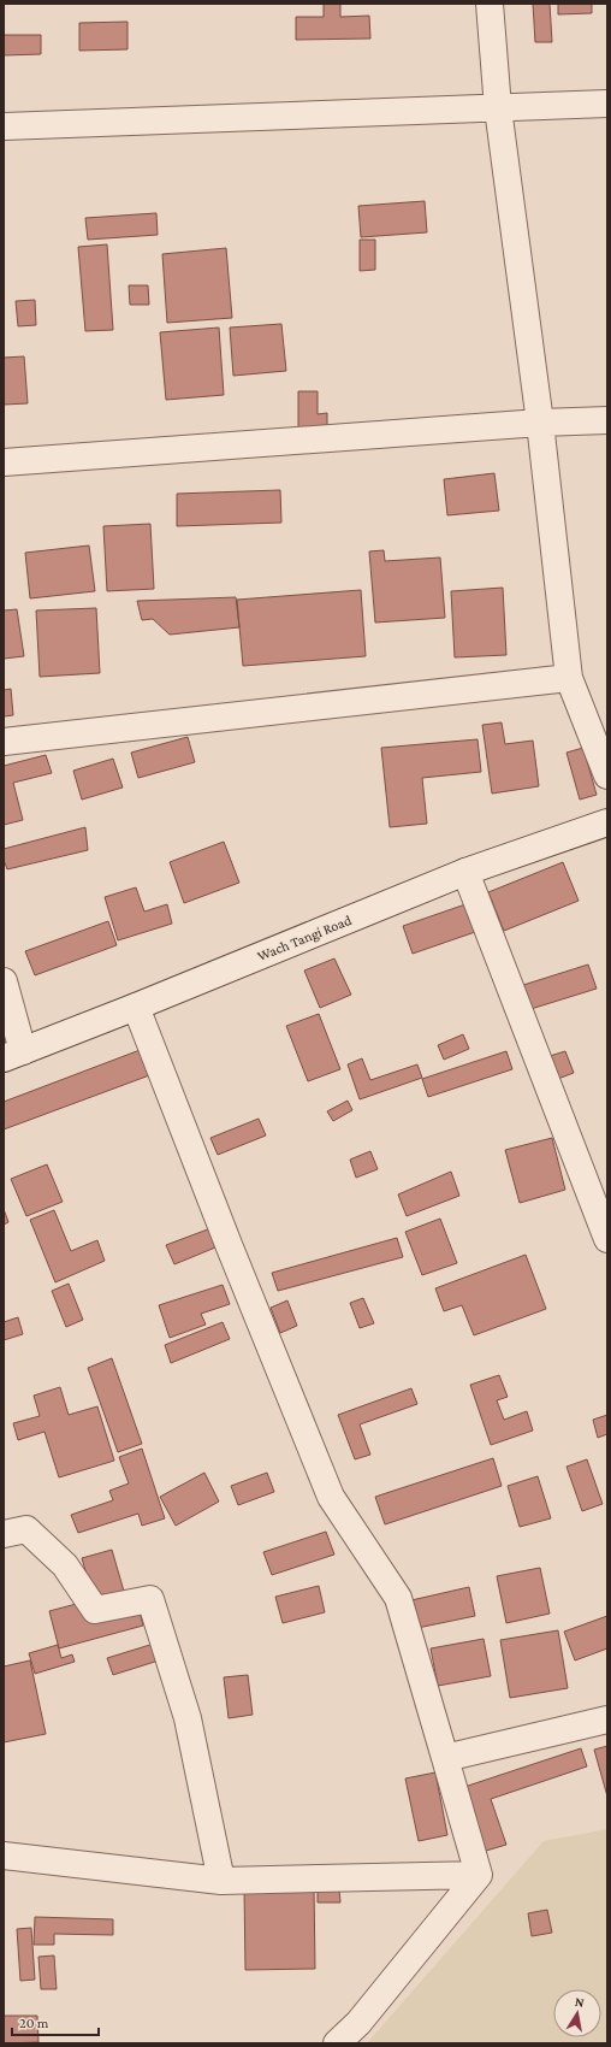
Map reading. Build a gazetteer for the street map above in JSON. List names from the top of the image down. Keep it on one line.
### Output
{"streets":{"street":["Wach Tangi Road"]},"scale_bar":"20 m","north":"top"}
